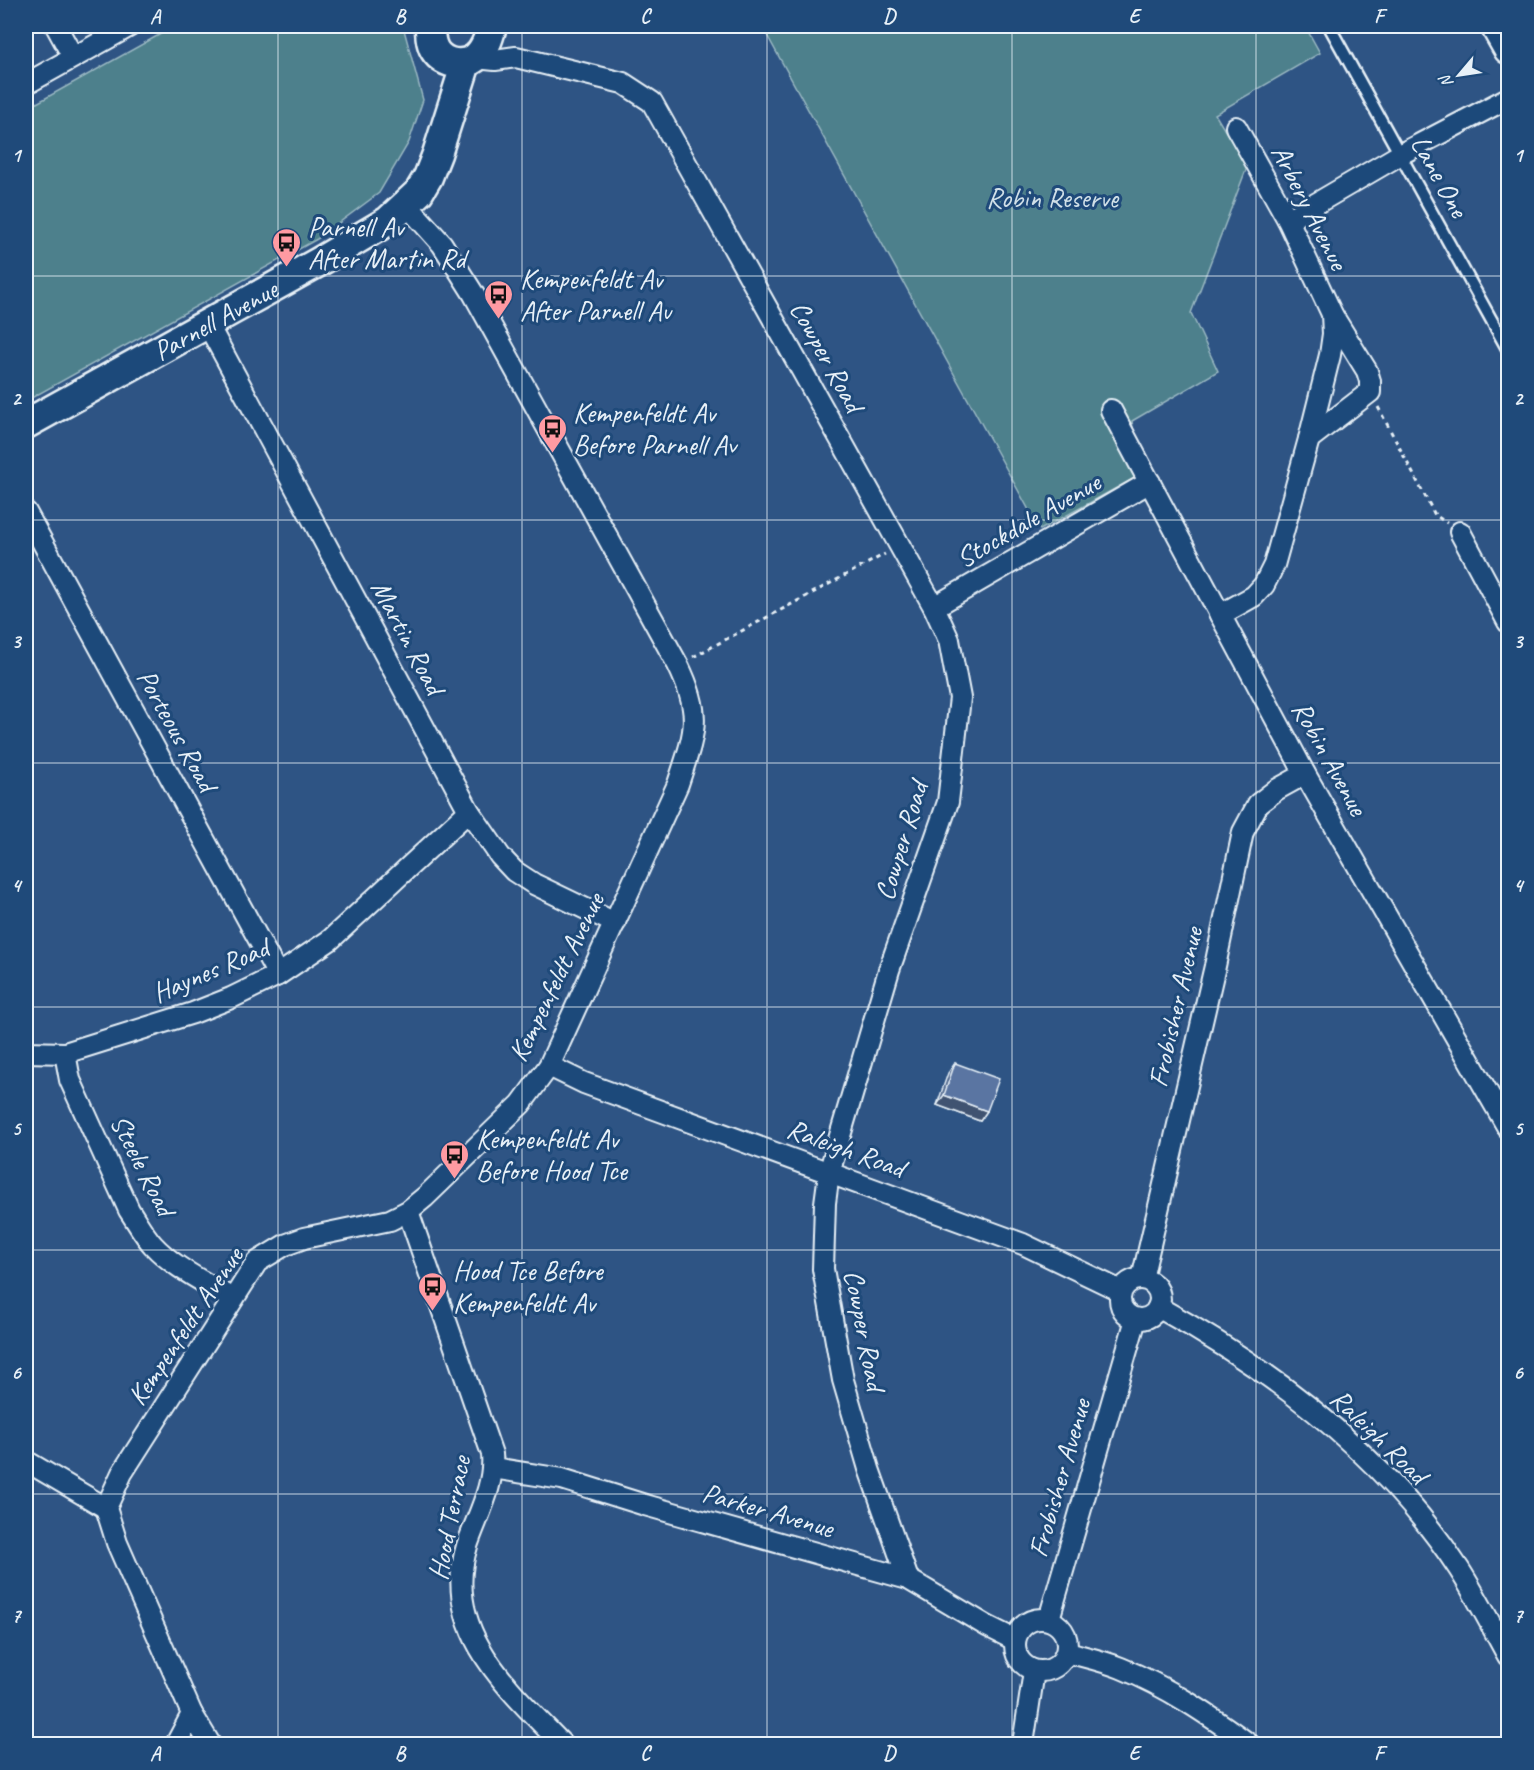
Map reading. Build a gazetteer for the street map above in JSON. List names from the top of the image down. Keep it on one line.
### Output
{"streets":{"street":["Arbery Avenue","Parnell Avenue","Cowper Road","Stockdale Avenue","Martin Road","Porteous Road","Robin Avenue","Haynes Road","Kempenfeldt Avenue","Frobisher Avenue","Raleigh Road","Steele Road","Parker Avenue","Hood Terrace"],"lane":["Lane One"]},"crossings":[["Arbery Avenue","Robin Avenue"],["Parnell Avenue","Cowper Road"],["Parnell Avenue","Martin Road"],["Parnell Avenue","Kempenfeldt Avenue"],["Cowper Road","Stockdale Avenue"],["Cowper Road","Raleigh Road"],["Cowper Road","Parker Avenue"],["Stockdale Avenue","Robin Avenue"],["Martin Road","Haynes Road"],["Martin Road","Kempenfeldt Avenue"],["Porteous Road","Haynes Road"],["Robin Avenue","Frobisher Avenue"],["Haynes Road","Steele Road"],["Kempenfeldt Avenue","Raleigh Road"],["Kempenfeldt Avenue","Steele Road"],["Kempenfeldt Avenue","Hood Terrace"],["Frobisher Avenue","Raleigh Road"],["Frobisher Avenue","Parker Avenue"],["Parker Avenue","Hood Terrace"]],"parks":["Robin Reserve"],"places":{"bus stop":["Parnell Av After Martin Rd","Kempenfeldt Av After Parnell Av","Kempenfeldt Av Before Parnell Av","Kempenfeldt Av Before Hood Tce","Hood Tce Before Kempenfeldt Av"]},"north":"bottom left","grid":{"columns":["A","B","C","D","E","F"],"rows":["1","2","3","4","5","6","7"]}}
